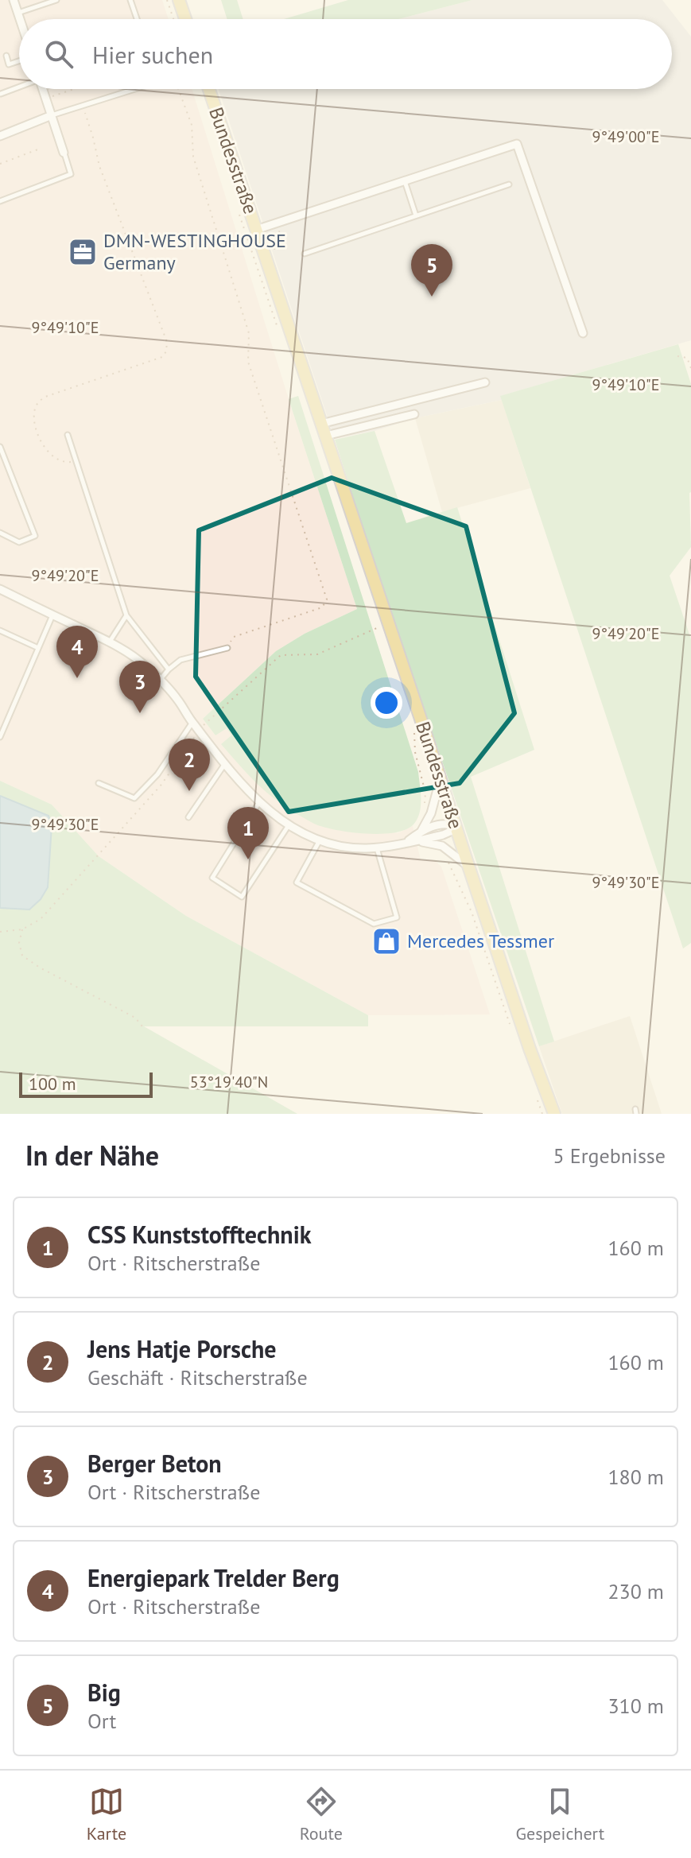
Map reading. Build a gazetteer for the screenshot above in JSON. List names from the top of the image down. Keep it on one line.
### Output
{"streets":{"main road":["Bundesstraße"]},"places":{"office":["DMN-WESTINGHOUSE Germany"],"shop":["Mercedes Tessmer"]},"scale_bar":"100 m","page":{"search":"Hier suchen","pins":["5","4","3","2","1"],"scale":"100 m","heading":["In der Nähe","5 Ergebnisse"],"list":[{"mark":"1","name":"CSS Kunststofftechnik","note":"Ort · Ritscherstraße","value":"160 m"},{"mark":"2","name":"Jens Hatje Porsche","note":"Geschäft · Ritscherstraße","value":"160 m"},{"mark":"3","name":"Berger Beton","note":"Ort · Ritscherstraße","value":"180 m"},{"mark":"4","name":"Energiepark Trelder Berg","note":"Ort · Ritscherstraße","value":"230 m"},{"mark":"5","name":"Big","note":"Ort","value":"310 m"}],"nav":["Karte","Route","Gespeichert"]},"coordinates":["9°49'00\"E","9°49'10\"E","9°49'20\"E","9°49'30\"E","53°19'40\"N"]}
